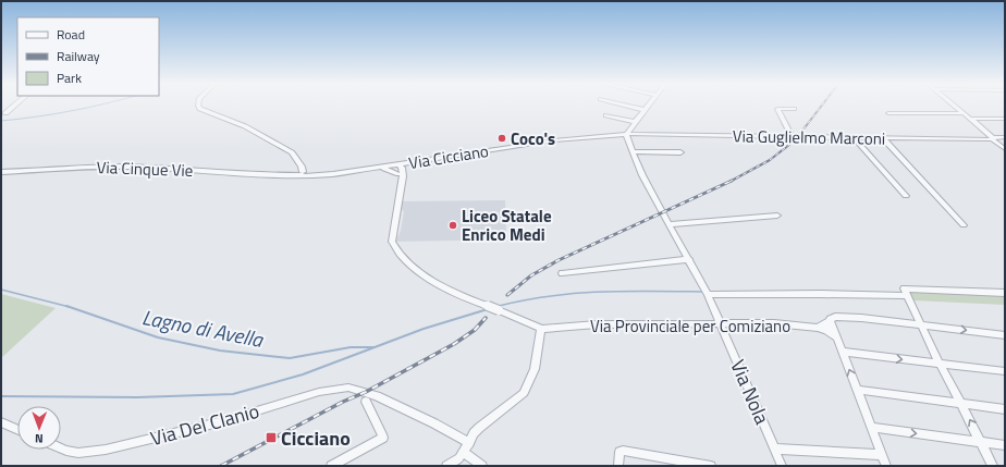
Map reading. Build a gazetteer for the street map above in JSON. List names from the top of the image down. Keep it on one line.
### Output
{"streets":{"street":["Via Guglielmo Marconi","Via Cicciano","Via Cinque Vie","Via Provinciale per Comiziano","Via Nola","Via Del Clanio"]},"crossings":[["Via Guglielmo Marconi","Via Cicciano"],["Via Guglielmo Marconi","Via Nola"],["Via Cicciano","Via Cinque Vie"],["Via Cicciano","Via Nola"],["Via Provinciale per Comiziano","Via Nola"]],"water":["Lagno di Avella"],"places":{"other":["Coco's","Liceo Statale Enrico Medi"],"transit":["Cicciano"]},"legend":["Road","Railway","Park"],"north":"bottom"}
